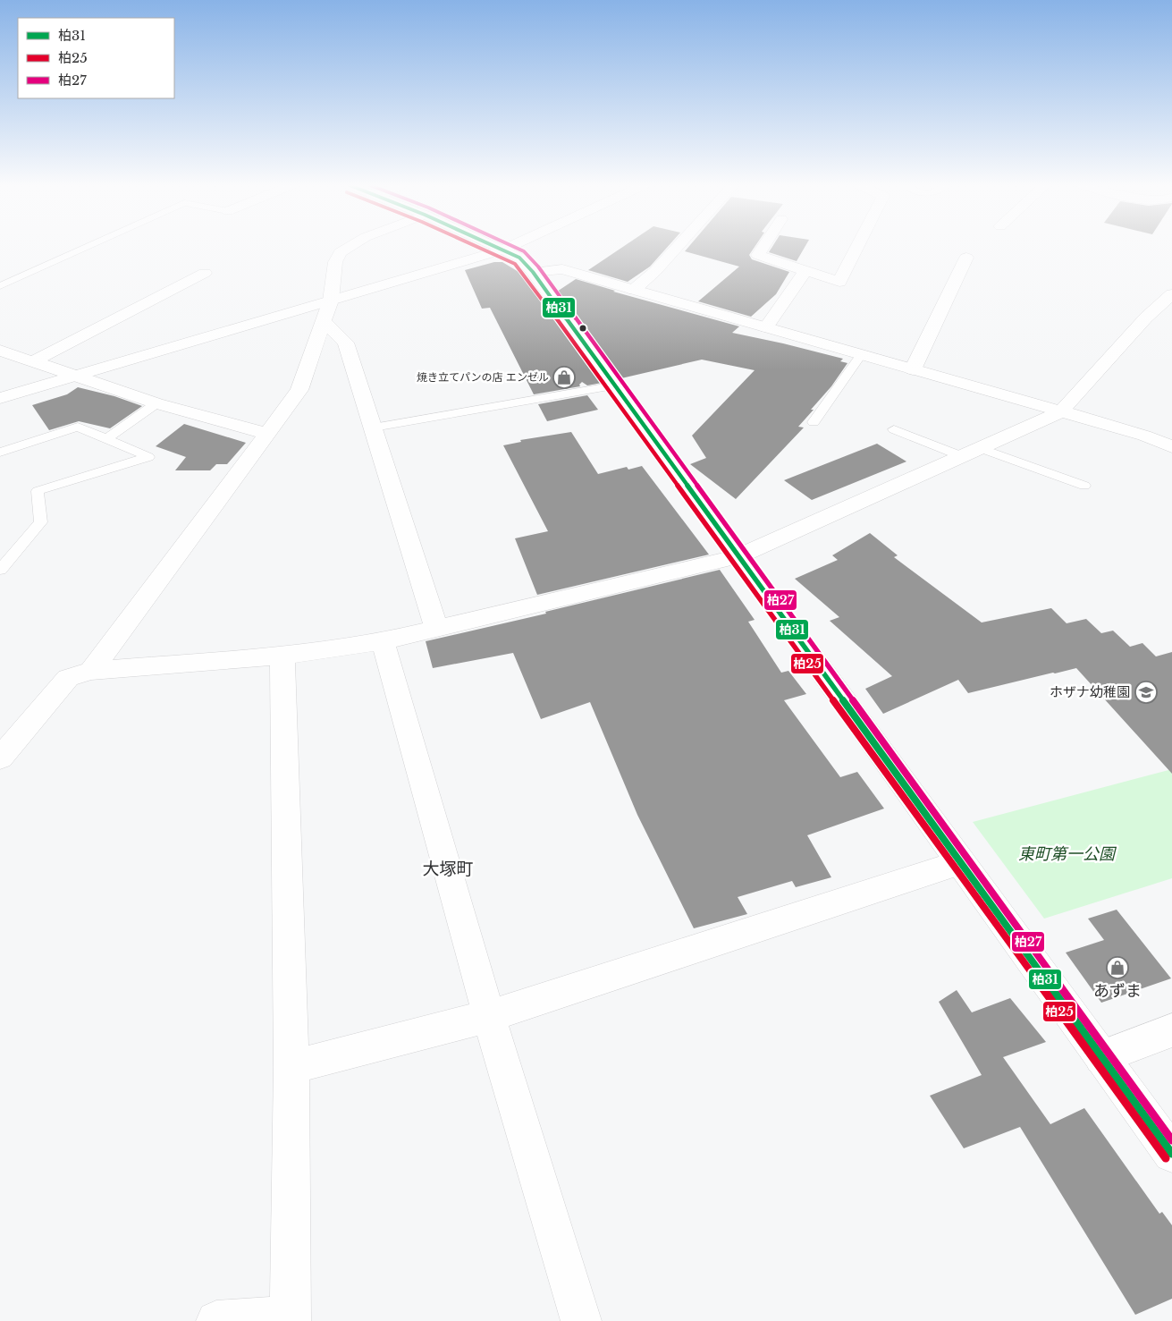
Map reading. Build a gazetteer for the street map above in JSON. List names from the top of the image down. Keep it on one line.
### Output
{"districts":["大塚町"],"parks":["東町第一公園"],"places":{"shop":["焼き立てパンの店 エンゼル","あずま"],"school or university":["ホザナ幼稚園"]},"lines":["transit line 柏31","transit line 柏25","transit line 柏27"],"legend":["柏31","柏25","柏27"]}
